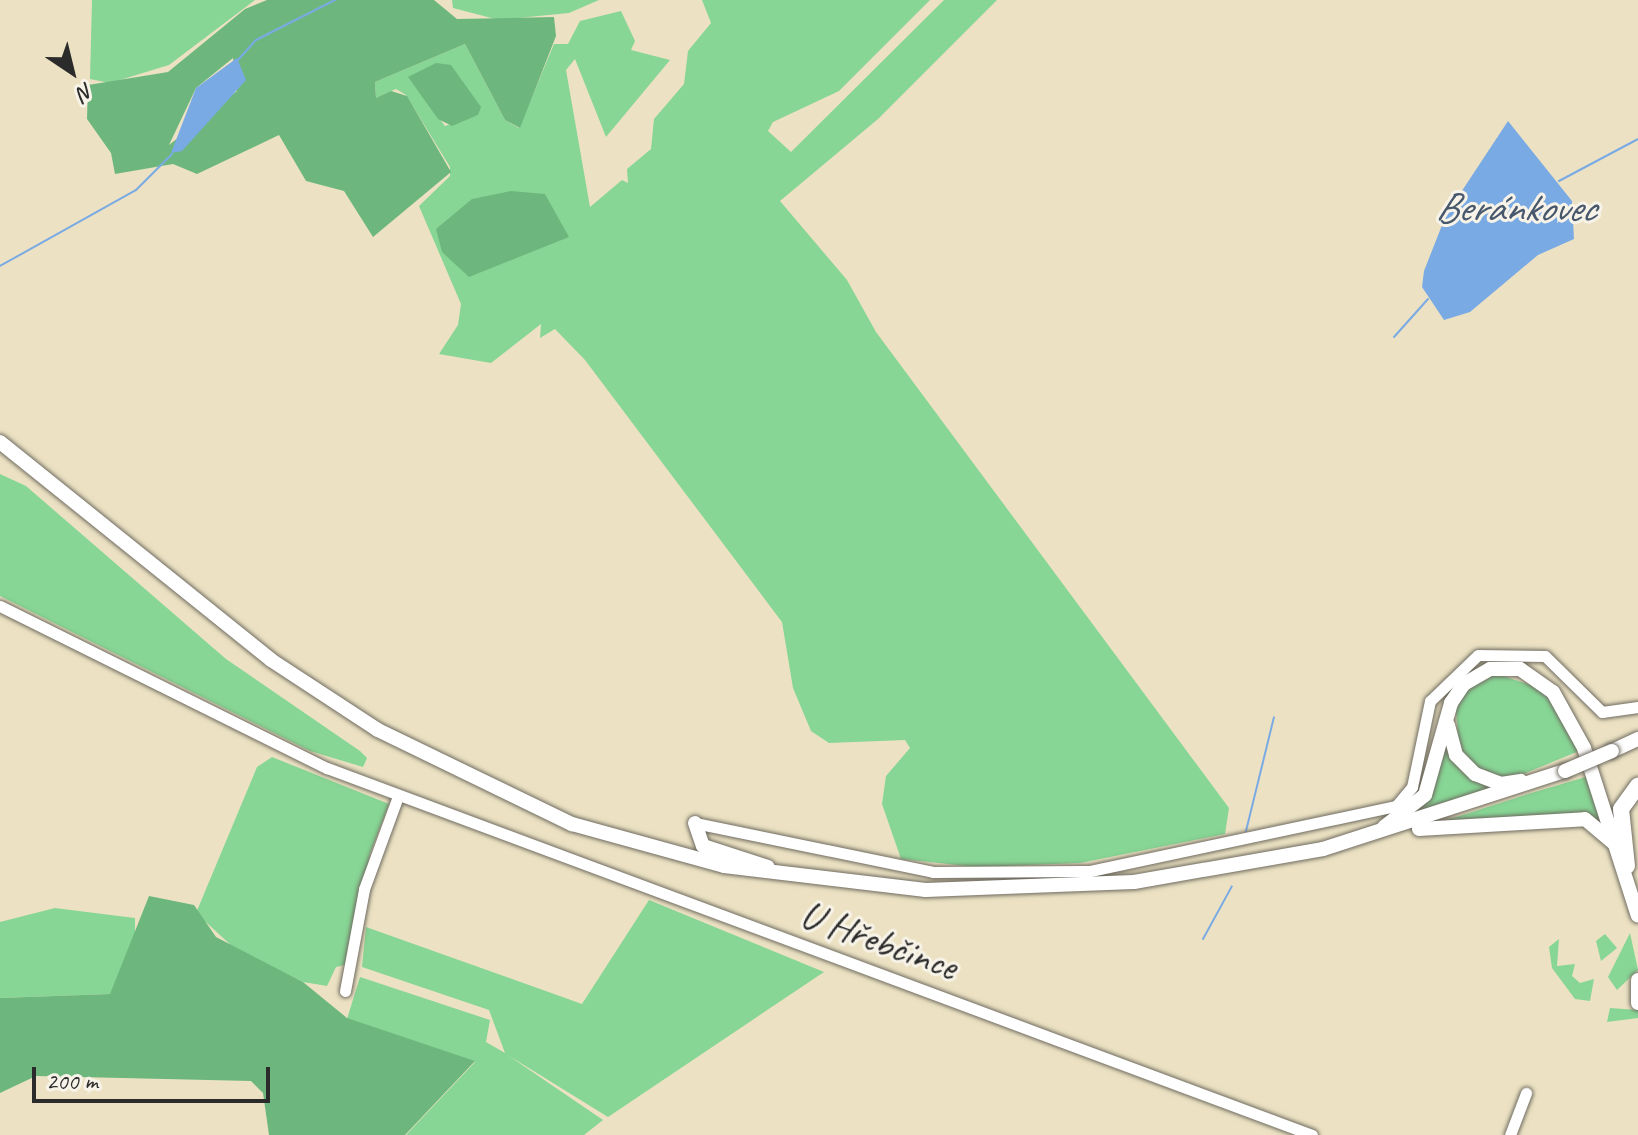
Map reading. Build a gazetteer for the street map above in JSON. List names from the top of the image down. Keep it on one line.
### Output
{"streets":{"street":["U Hřebčince"]},"water":["Beránkovec"],"scale_bar":"200 m","north":"bottom right"}
